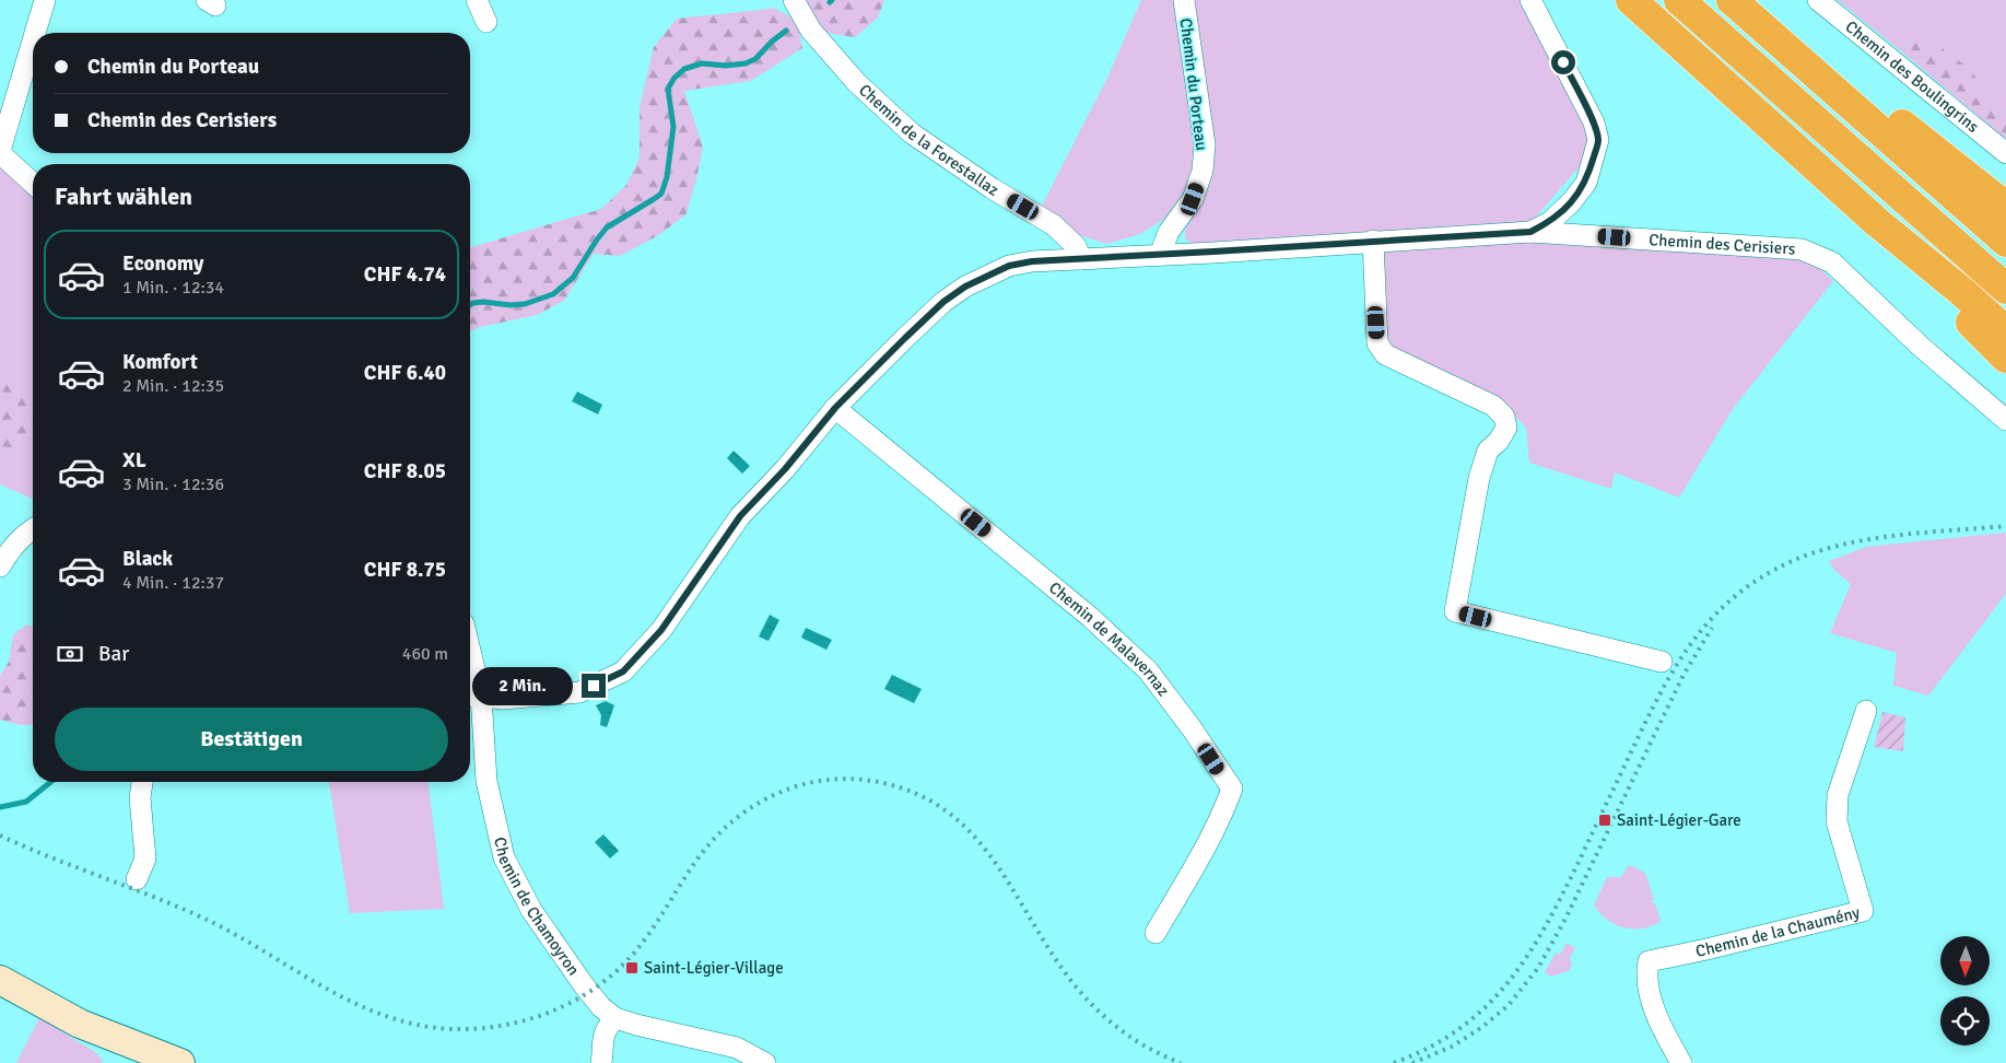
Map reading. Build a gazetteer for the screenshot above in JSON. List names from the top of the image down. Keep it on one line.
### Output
{"streets":{"street":["Chemin des Boulingrins","Chemin du Porteau","Chemin de la Forestallaz","Chemin des Cerisiers","Chemin de Malavernaz","Chemin de Chamoyron","Chemin de la Chaumény"]},"crossings":[["Chemin du Porteau","Chemin des Cerisiers"],["Chemin de la Forestallaz","Chemin des Cerisiers"],["Chemin des Cerisiers","Chemin de Malavernaz"],["Chemin des Cerisiers","Chemin de Chamoyron"]],"places":{"transit":["Saint-Légier-Gare","Saint-Légier-Village"]},"north":"bottom","page":{"banner":["Chemin du Porteau","Chemin des Cerisiers"],"heading":"Fahrt wählen","list":[{"name":"Economy","note":"1 Min. · 12:34","value":"CHF 4.74"},{"name":"Komfort","note":"2 Min. · 12:35","value":"CHF 6.40"},{"name":"XL","note":"3 Min. · 12:36","value":"CHF 8.05"},{"name":"Black","note":"4 Min. · 12:37","value":"CHF 8.75"}],"pay":["Bar","460 m"],"bubble":"2 Min.","buttons":"Bestätigen"}}
